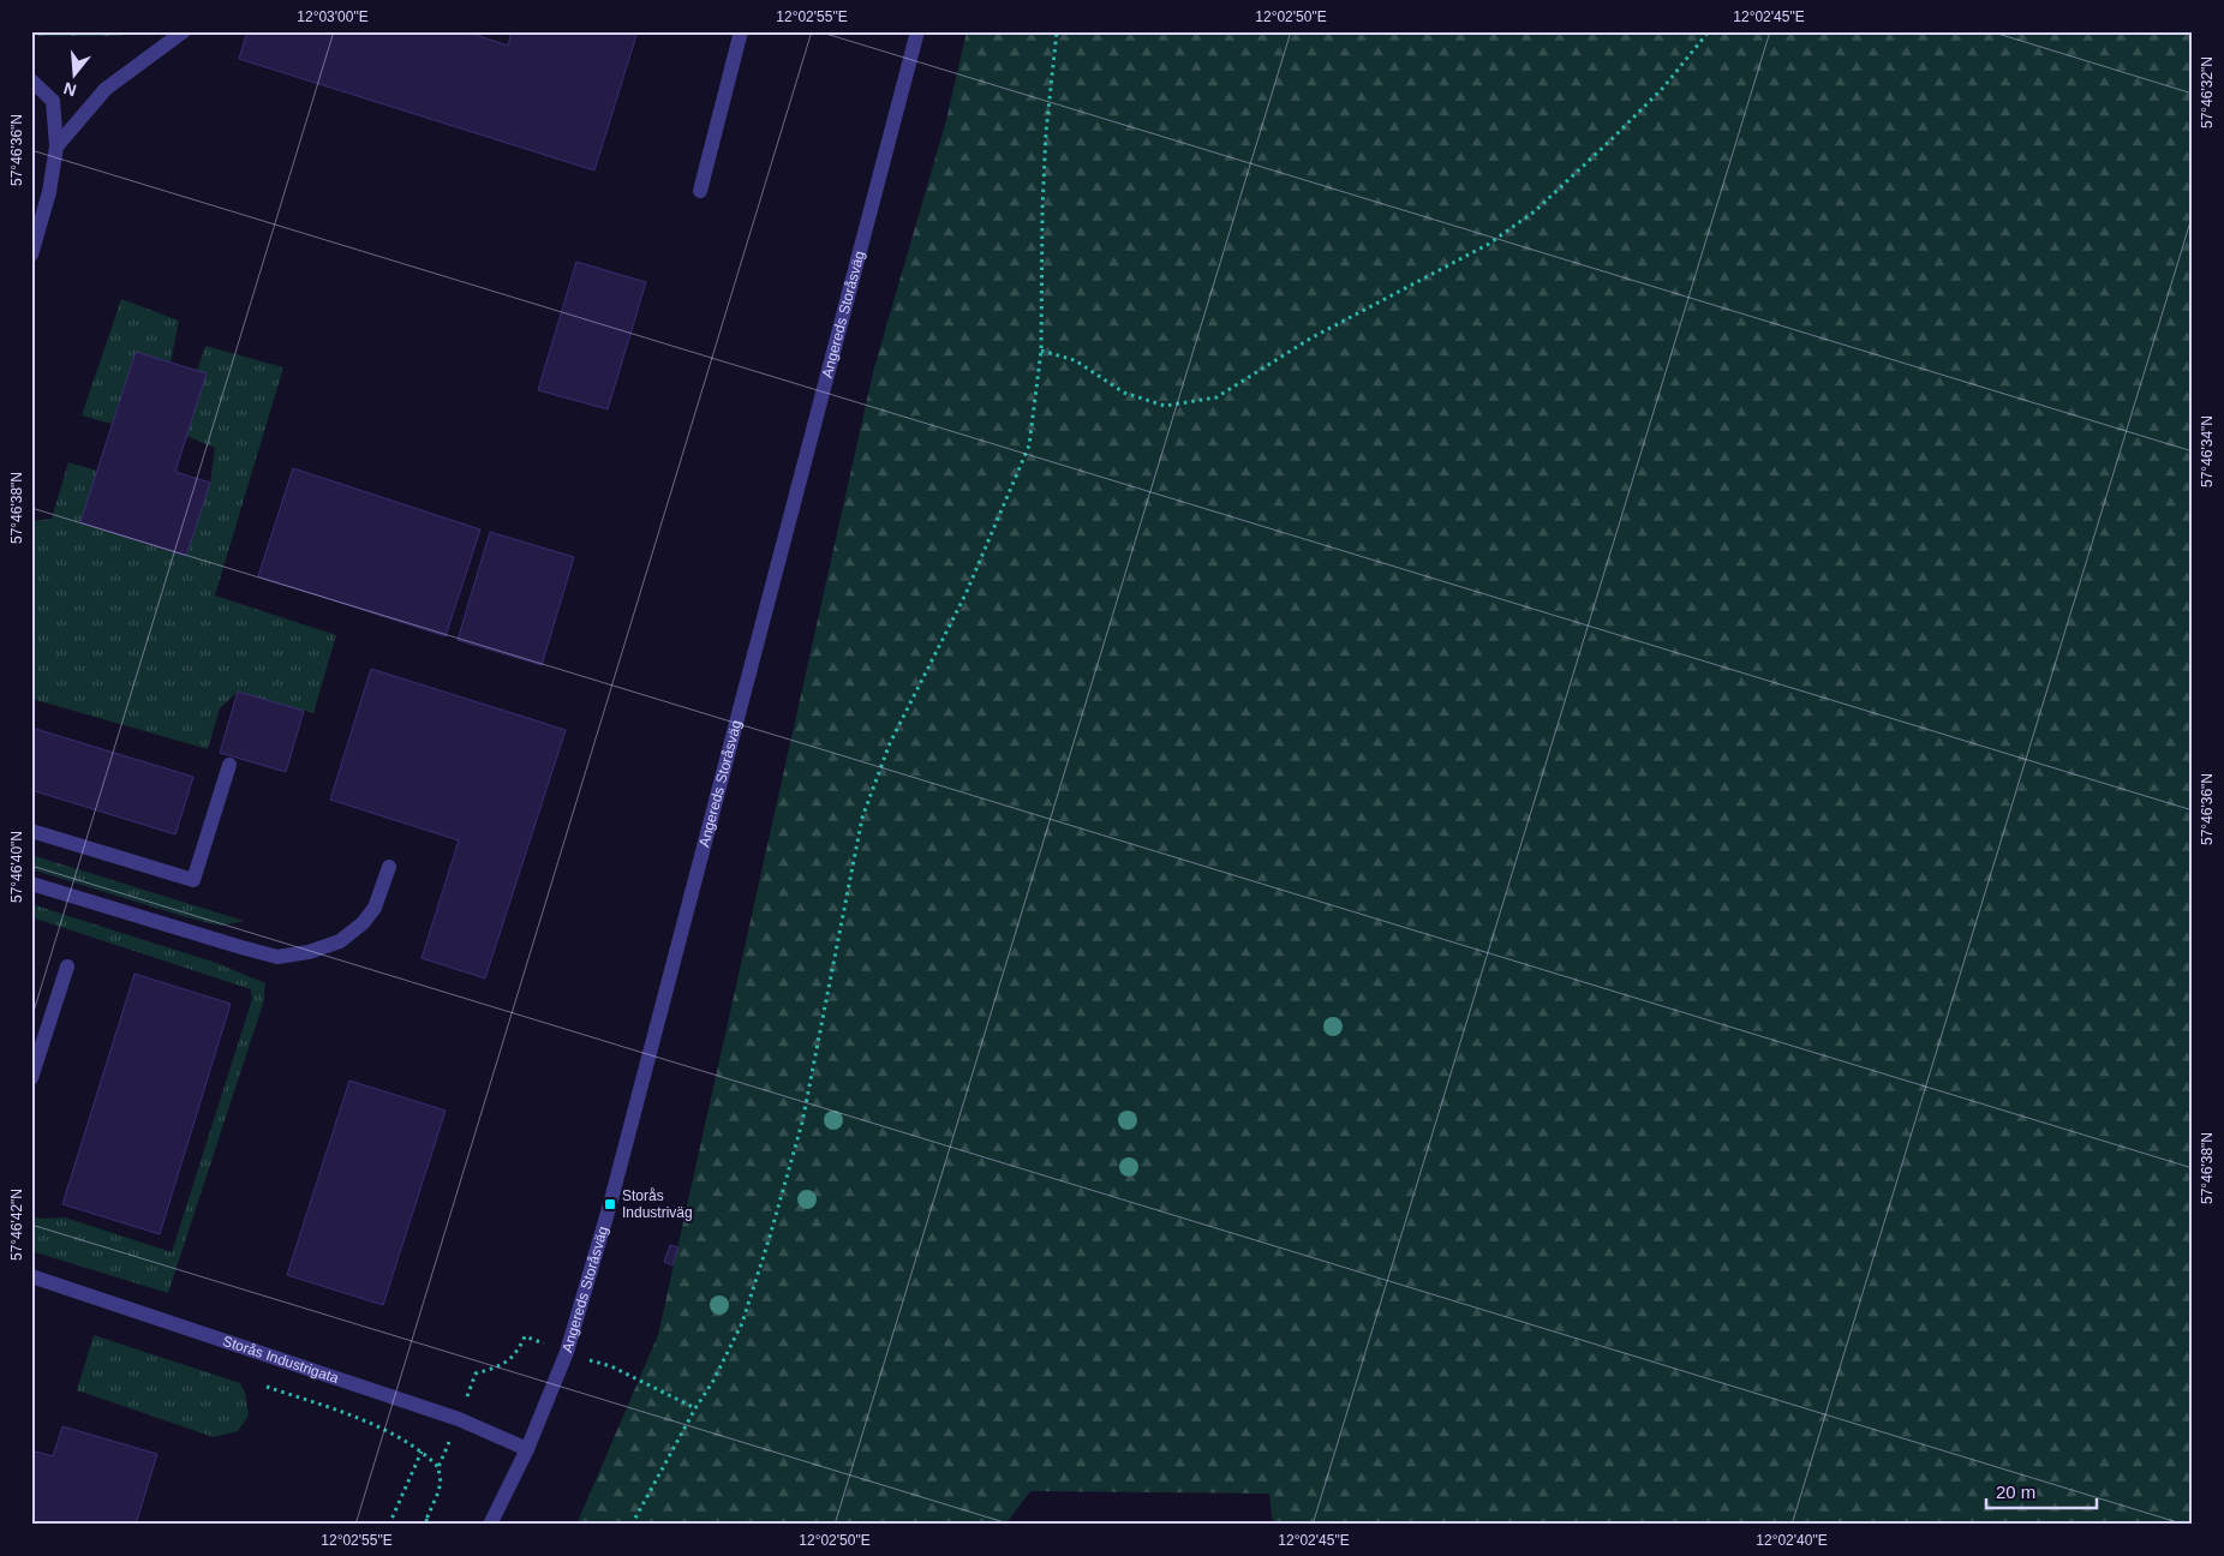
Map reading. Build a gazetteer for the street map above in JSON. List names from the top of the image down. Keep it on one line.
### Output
{"streets":{"street":["Angereds Storåsväg","Storås Industrigata"]},"crossings":[["Angereds Storåsväg","Storås Industrigata"]],"places":{"transit":["Storås Industriväg"]},"scale_bar":"20 m","north":"bottom","coordinates":["12°03'00\"E","12°02'55\"E","12°02'50\"E","12°02'45\"E","57°46'32\"N","57°46'36\"N","57°46'34\"N","57°46'38\"N","57°46'40\"N","57°46'42\"N","12°02'40\"E"]}
